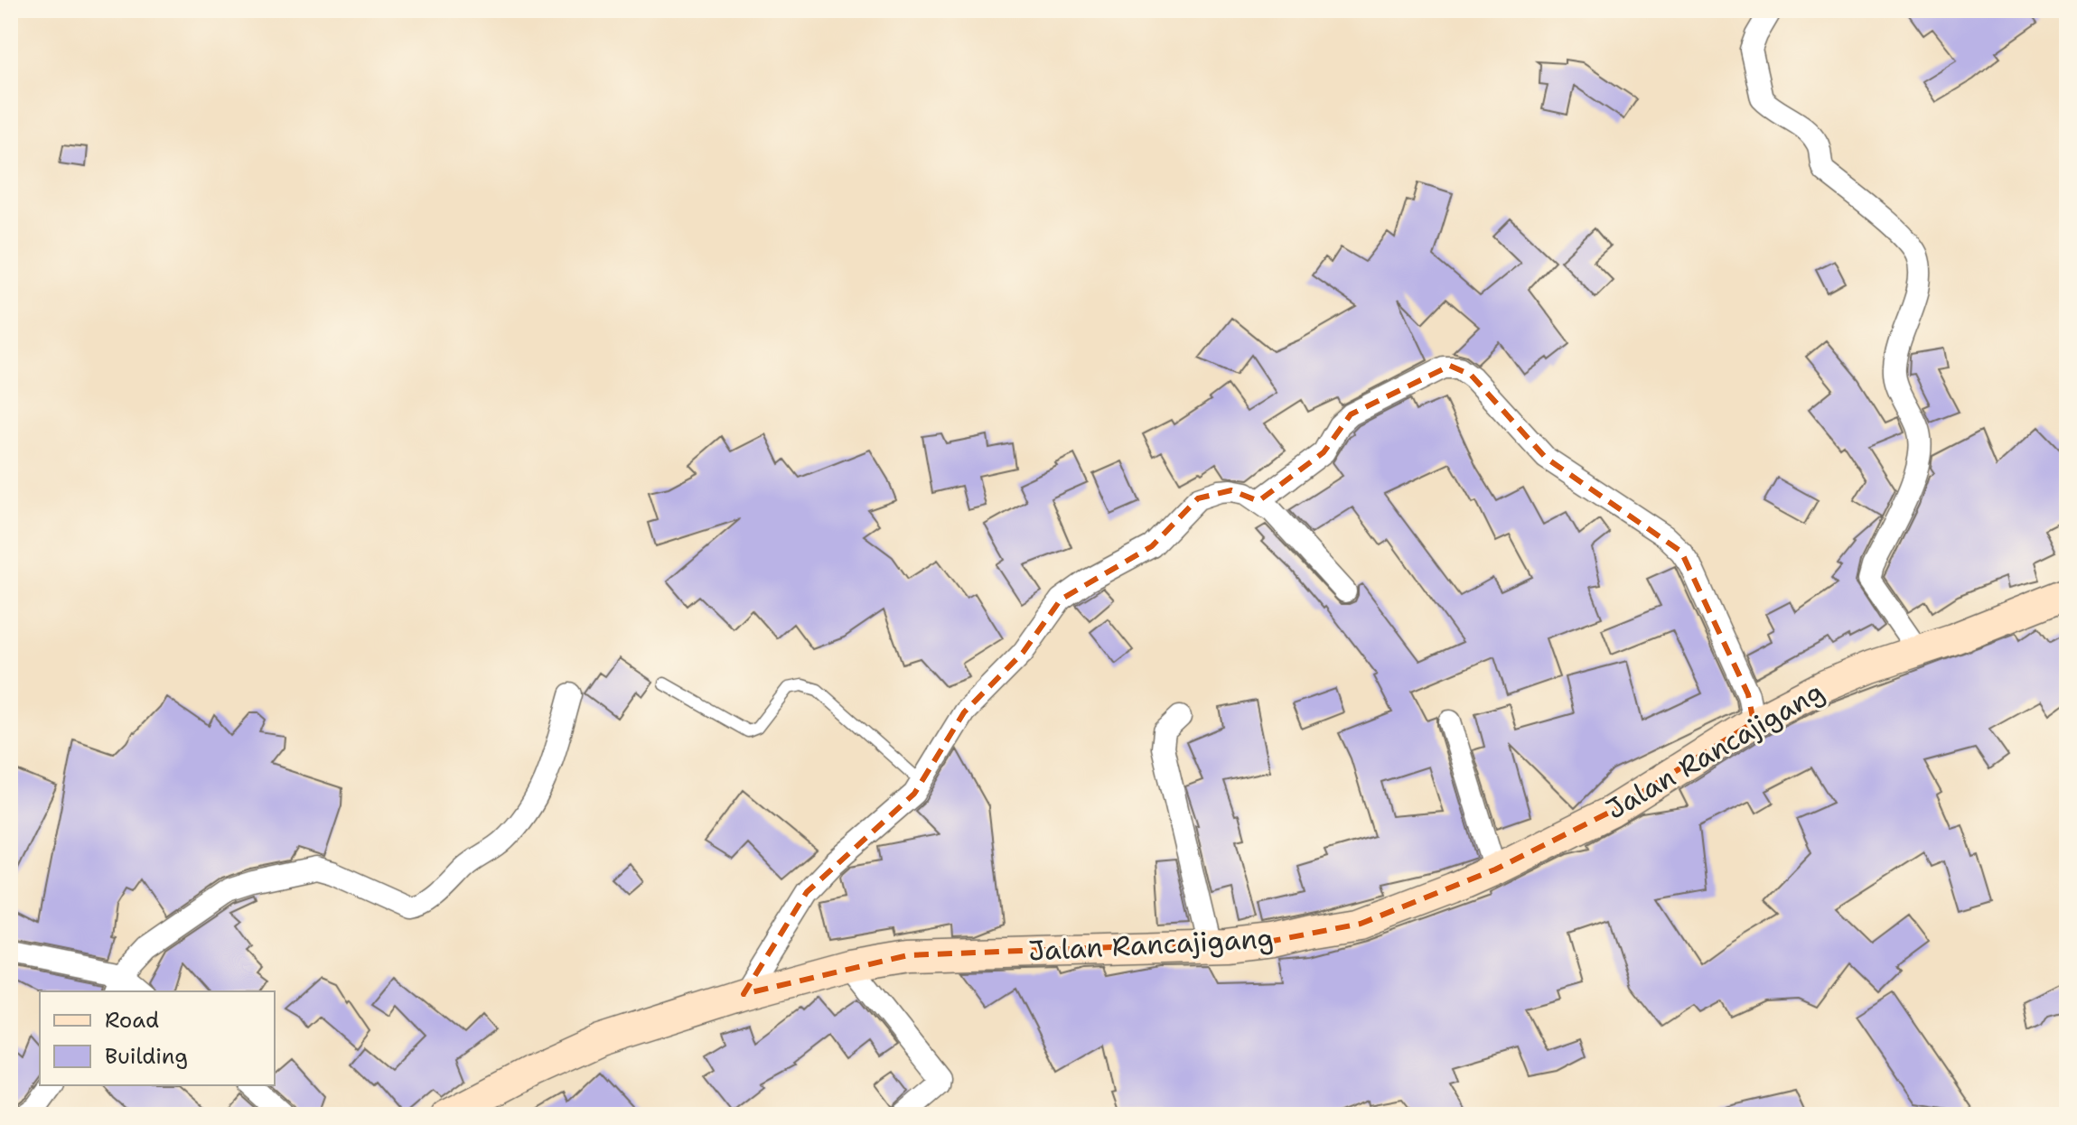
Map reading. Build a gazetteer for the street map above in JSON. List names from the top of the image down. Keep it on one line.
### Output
{"streets":{"main road":["Jalan Rancajigang"]},"legend":["Road","Building"]}
